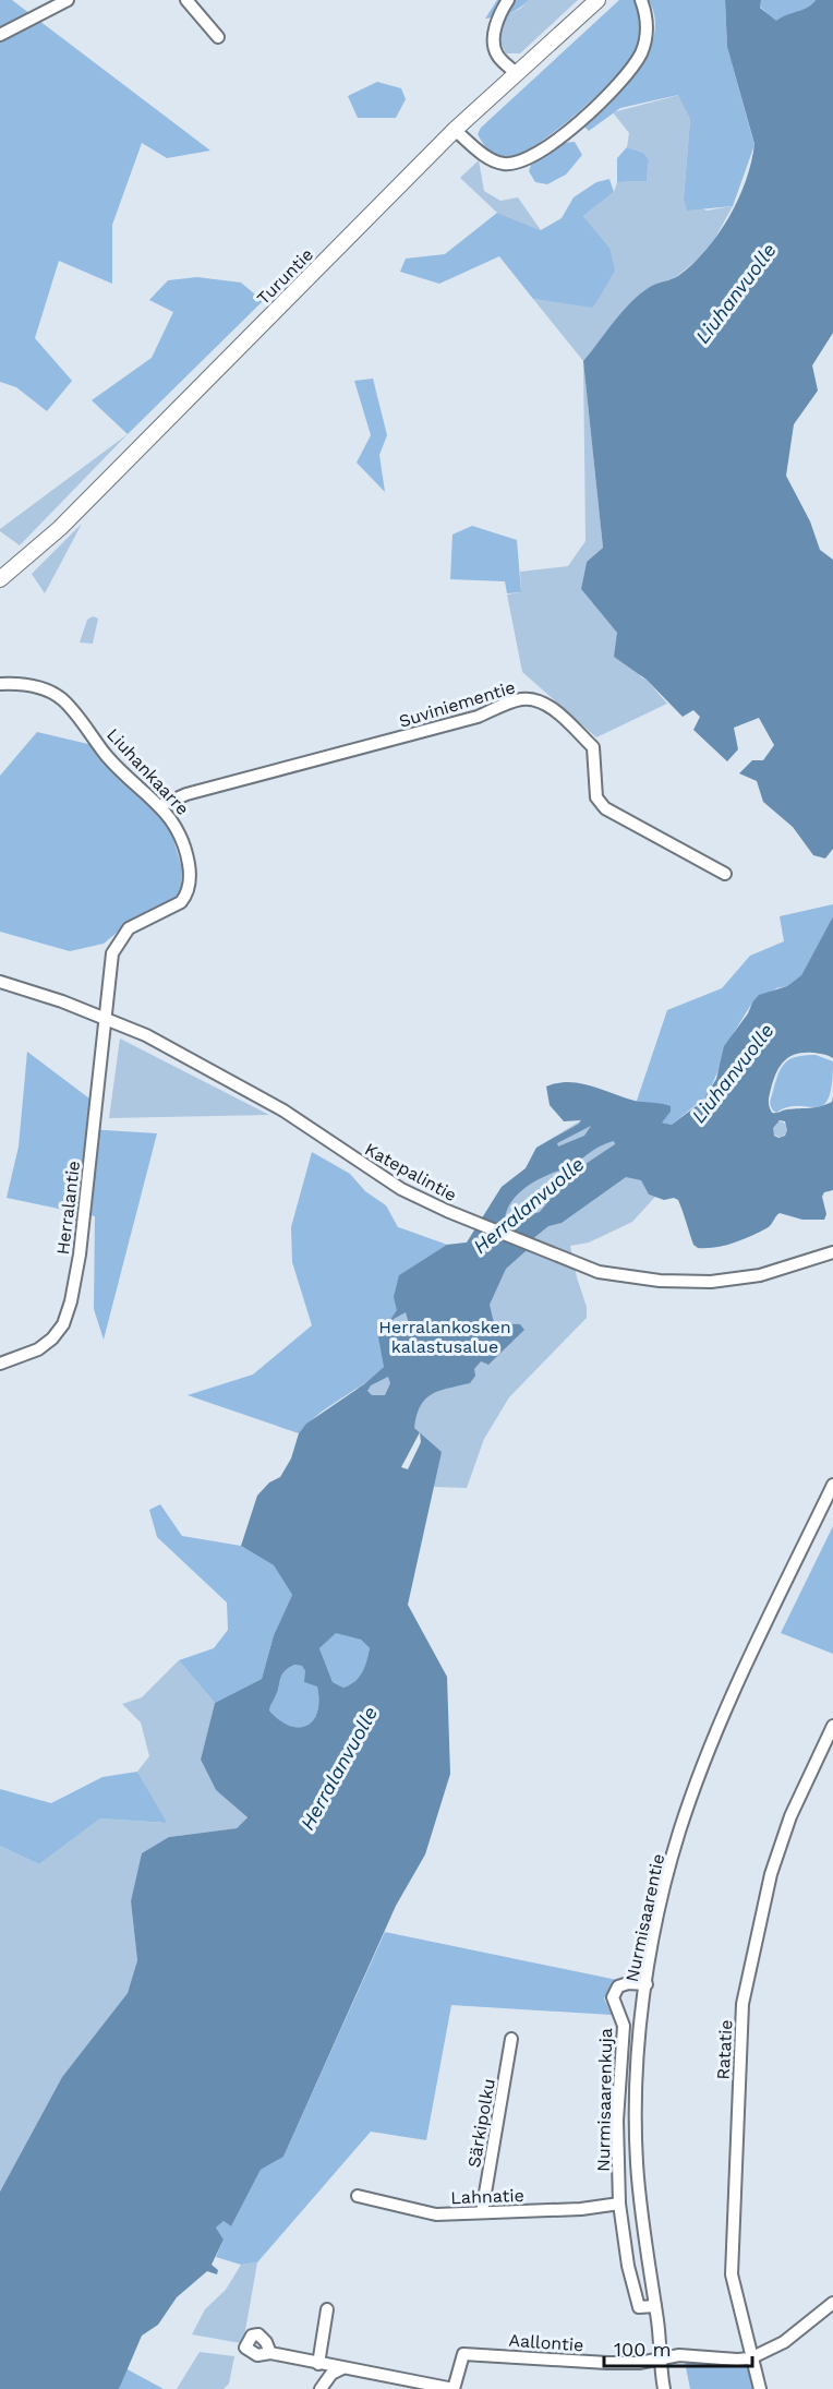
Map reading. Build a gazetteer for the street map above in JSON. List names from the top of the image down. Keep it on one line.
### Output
{"streets":{"main road":["Turuntie"],"street":["Suviniementie","Liuhankaarre","Katepalintie","Herralantie","Nurmisaarentie","Ratatie","Nurmisaarenkuja","Särkipolku","Lahnatie","Aallontie"]},"crossings":[["Suviniementie","Liuhankaarre"],["Liuhankaarre","Katepalintie"],["Liuhankaarre","Herralantie"],["Katepalintie","Herralantie"],["Nurmisaarentie","Nurmisaarenkuja"],["Nurmisaarentie","Aallontie"],["Nurmisaarenkuja","Lahnatie"],["Särkipolku","Lahnatie"]],"water":["Liuhanvuolle","Herralanvuolle"],"parks":["Herralankosken kalastusalue"],"scale_bar":"100 m"}
